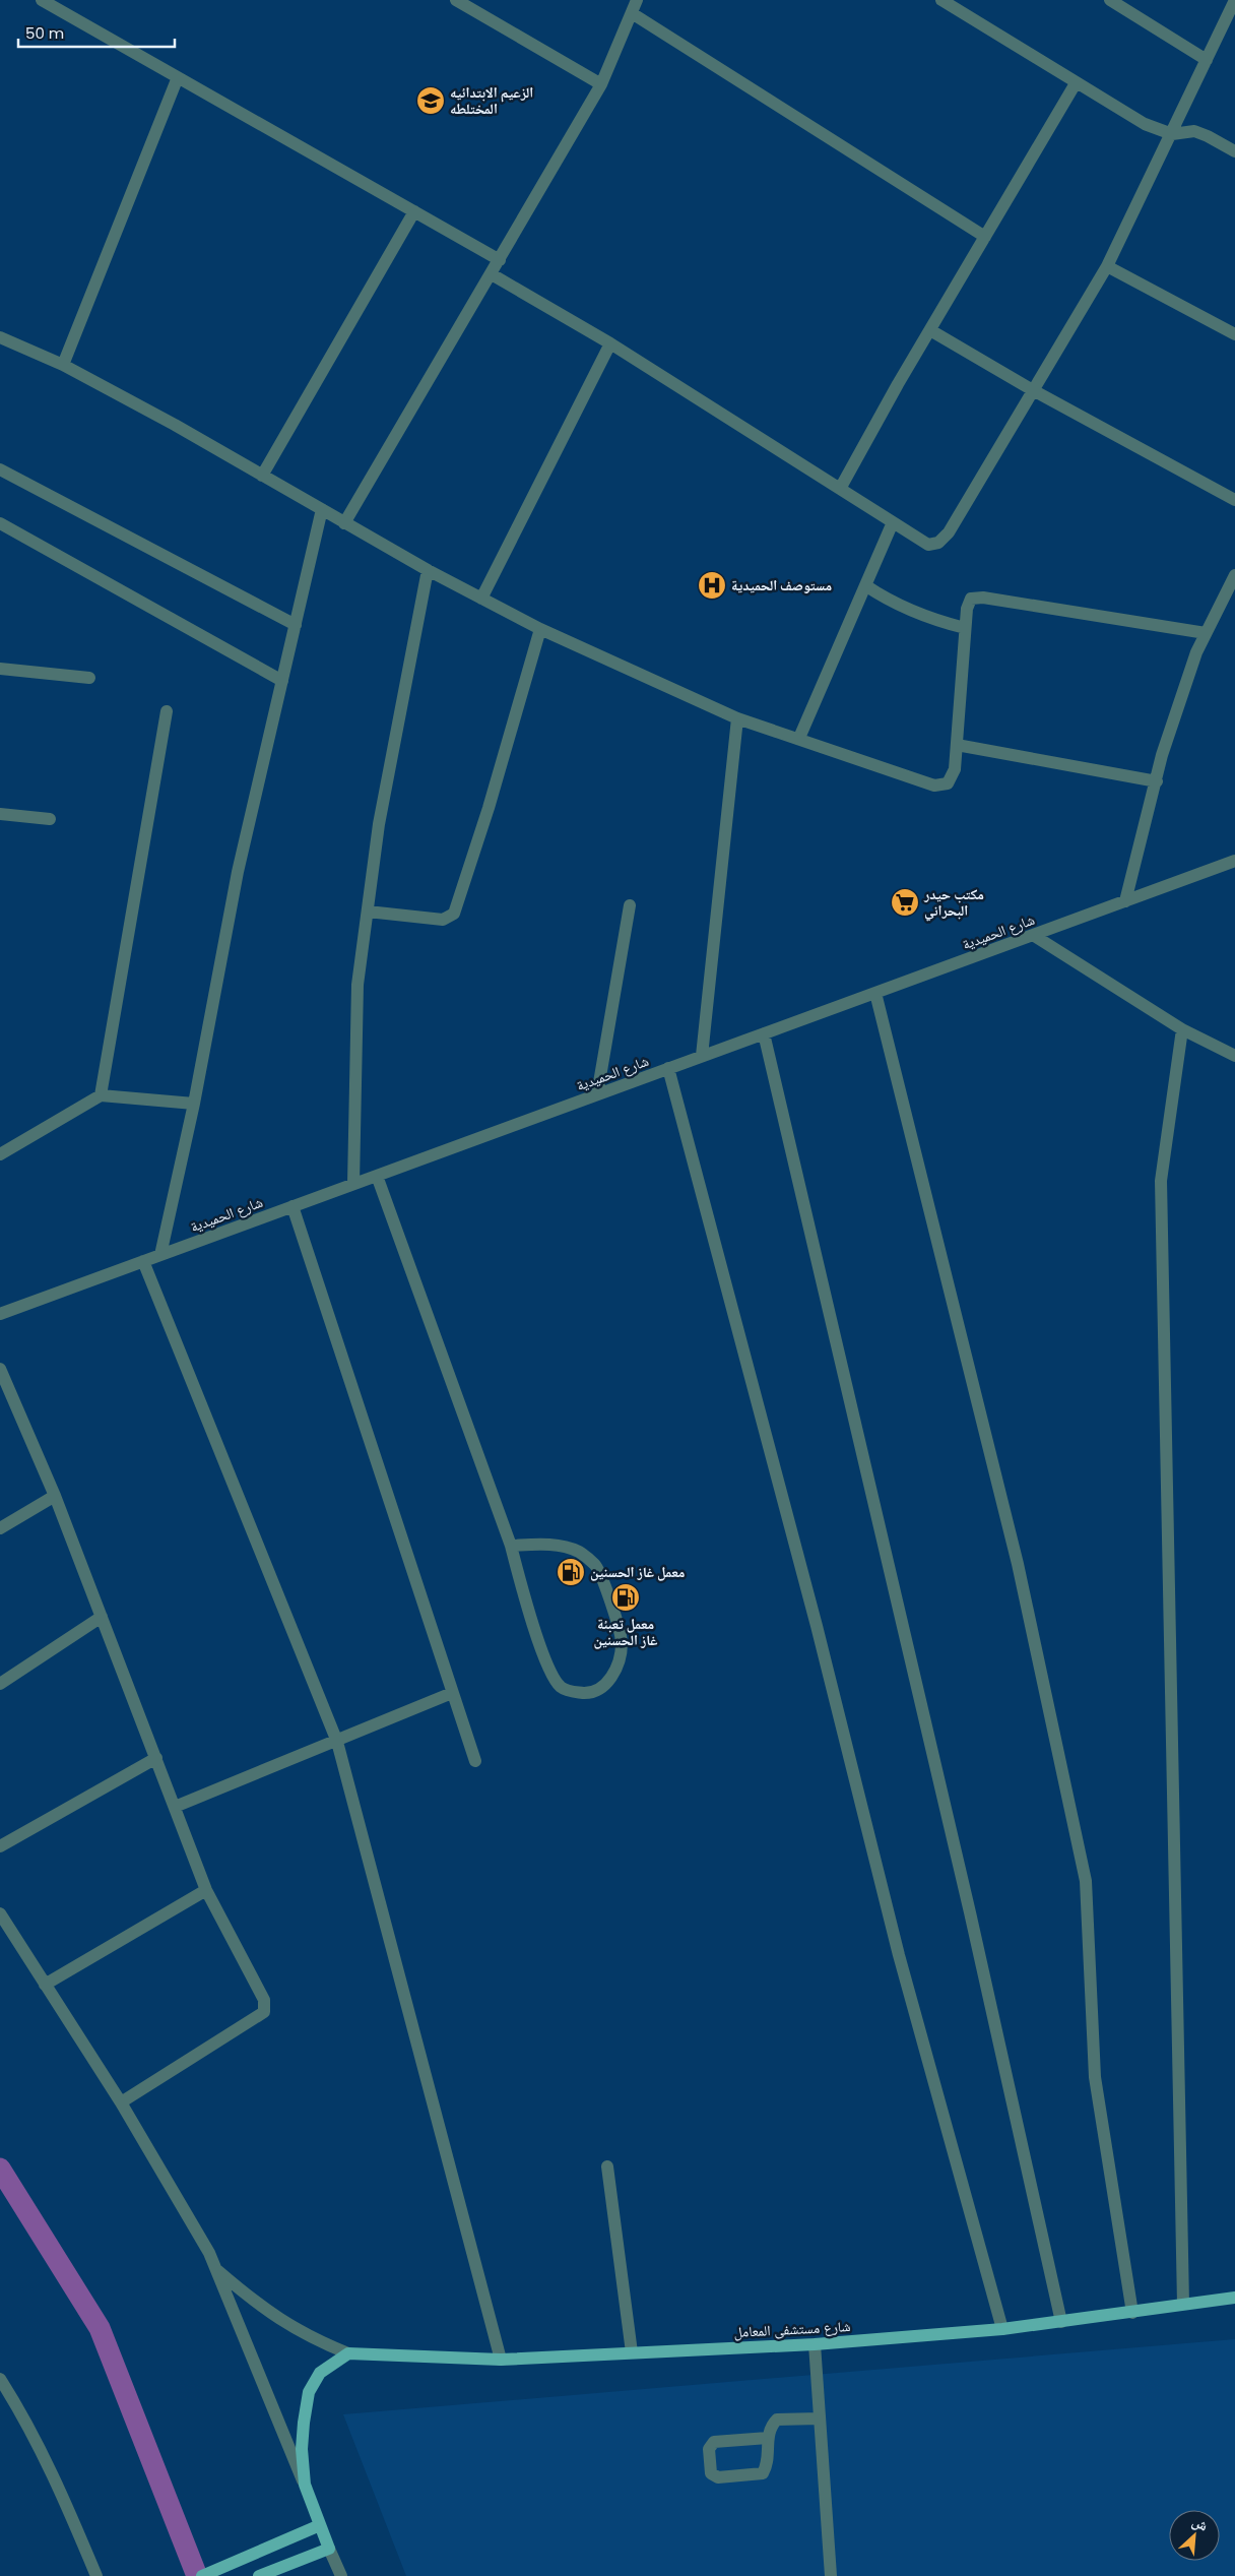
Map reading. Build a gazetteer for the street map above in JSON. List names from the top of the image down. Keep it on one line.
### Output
{"streets":{"main road":["شارع مستشفى المعامل"],"street":["شارع الحميدية"]},"places":{"school or university":["الزعيم الابتدائيه المختلطه"],"hospital":["مستوصف الحميدية"],"supermarket":["مكتب حيدر البحراني"],"fuel station":["معمل غاز الحسنين","معمل تعبئة غاز الحسنين"]},"scale_bar":"50 m","north":"top right"}
